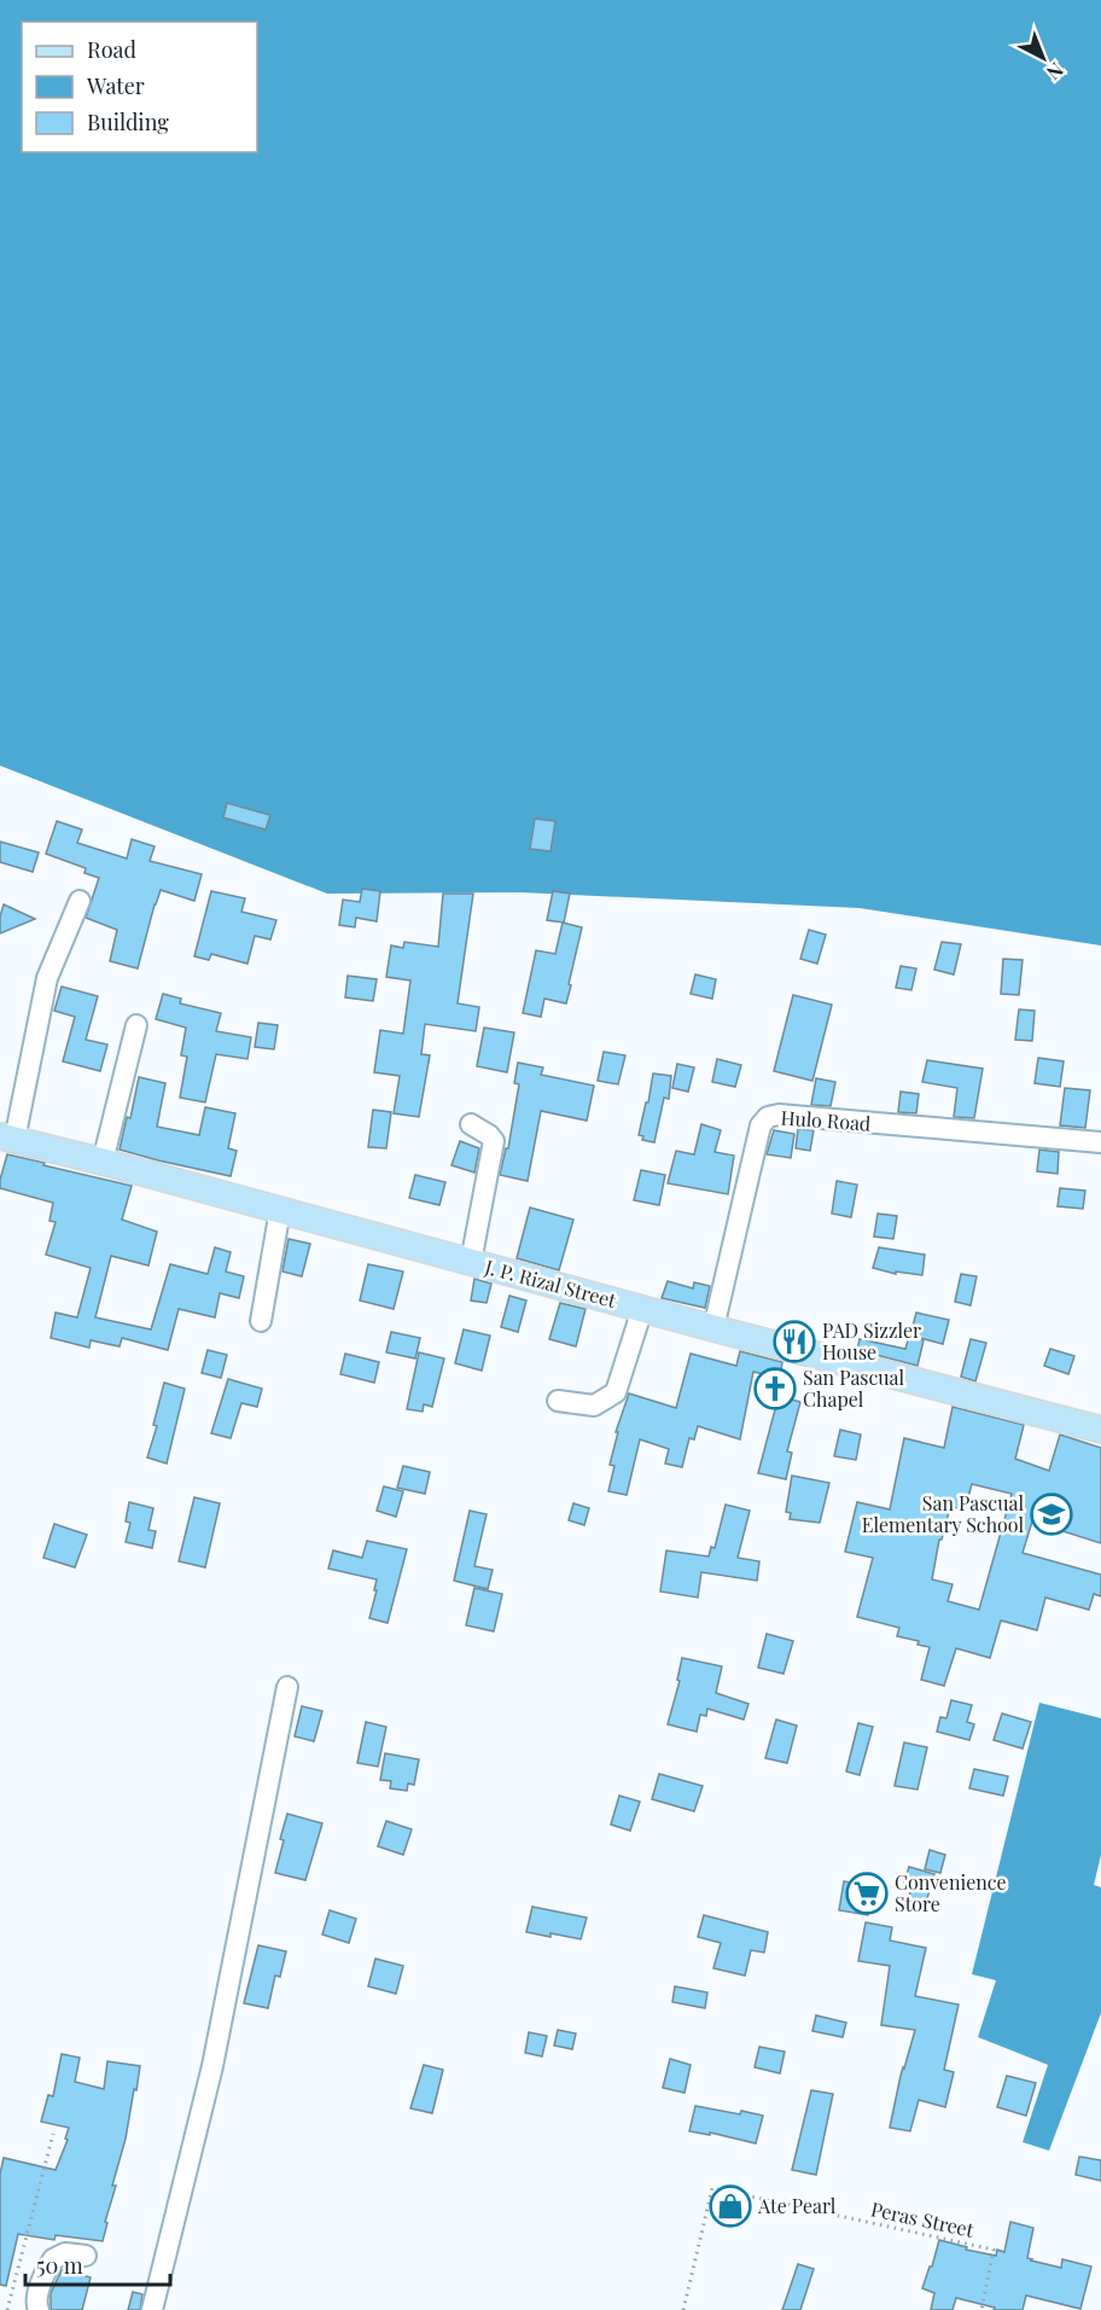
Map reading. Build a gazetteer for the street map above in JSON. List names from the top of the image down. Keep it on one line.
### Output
{"streets":{"main road":["J. P. Rizal Street"],"street":["Hulo Road"],"path":["Peras Street"]},"crossings":[["Hulo Road","J. P. Rizal Street"]],"places":{"restaurant":["PAD Sizzler House"],"church":["San Pascual Chapel"],"school or university":["San Pascual Elementary School"],"supermarket":["Convenience Store"],"shop":["Ate Pearl"]},"legend":["Road","Water","Building"],"scale_bar":"50 m","north":"bottom right"}
